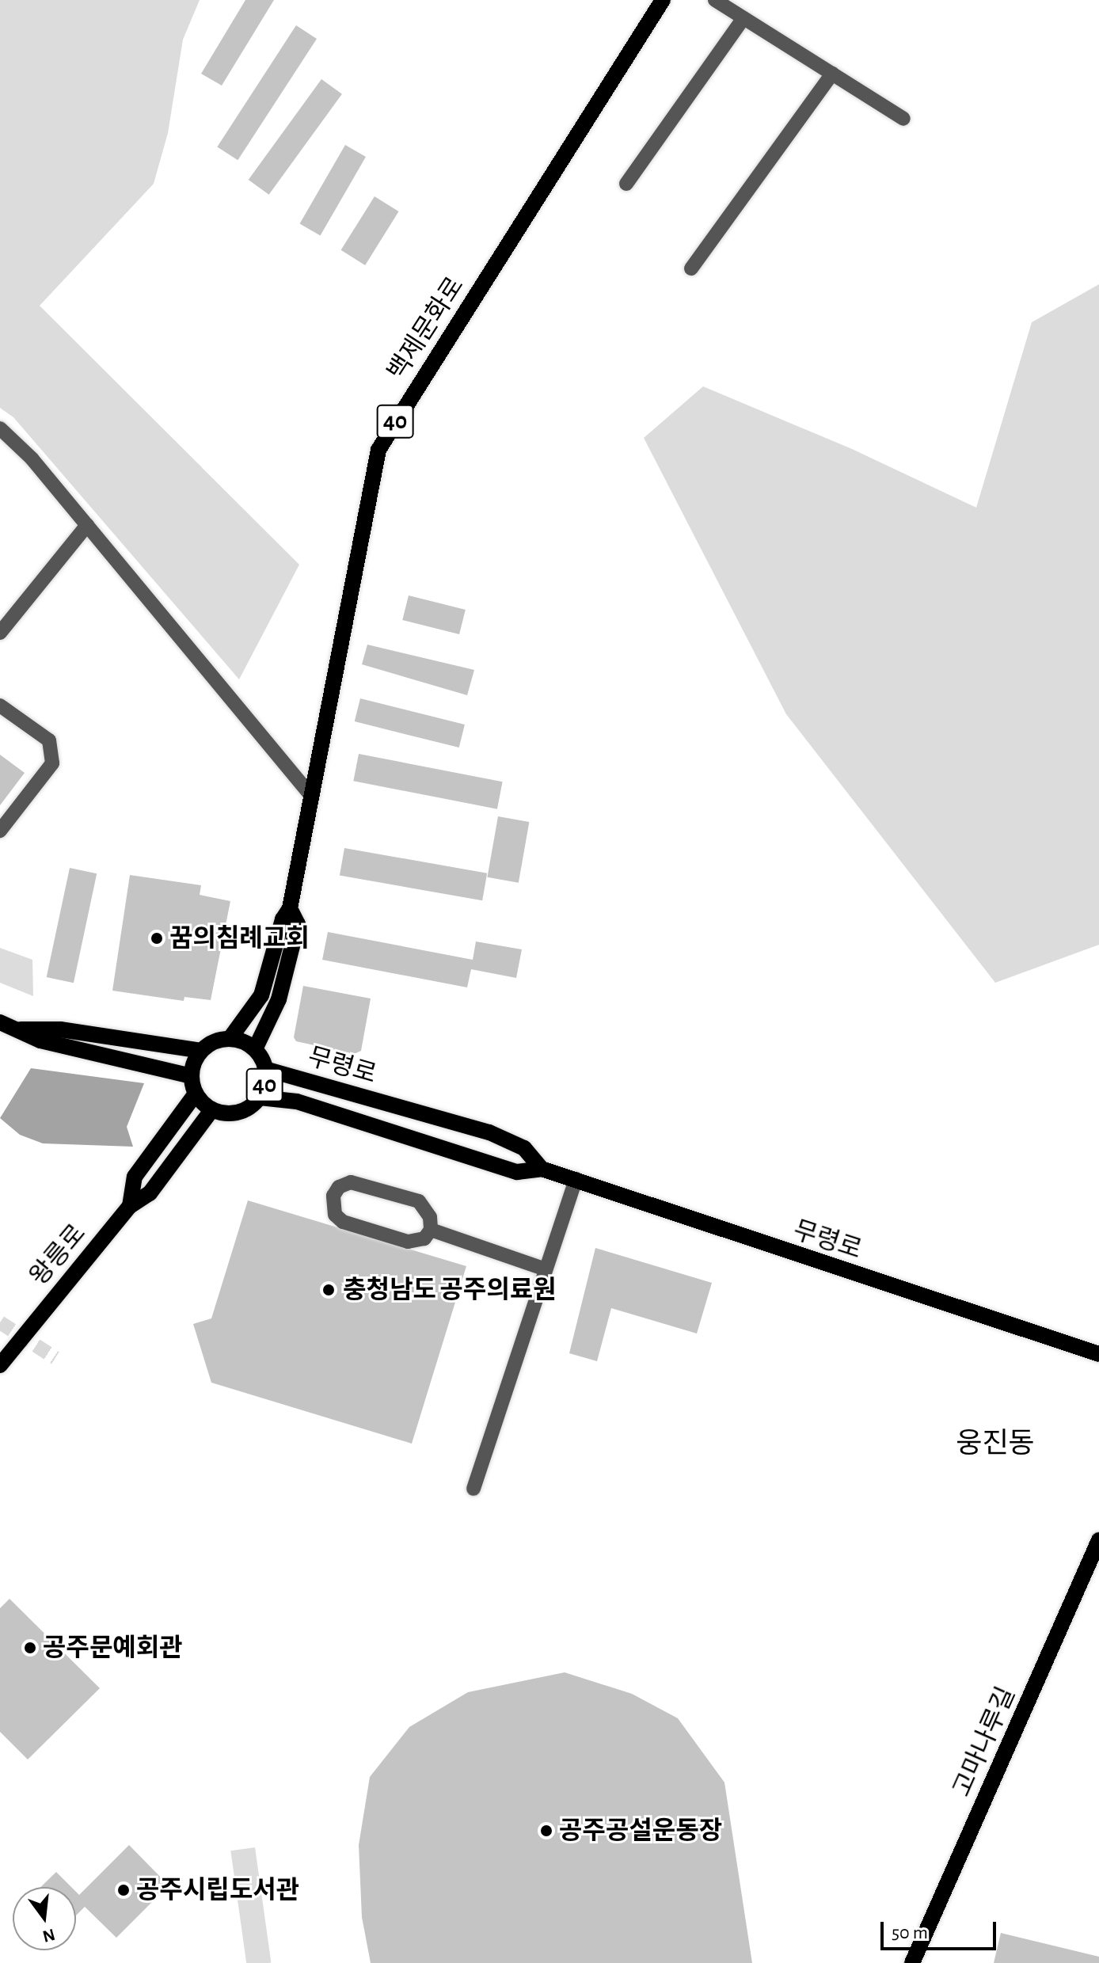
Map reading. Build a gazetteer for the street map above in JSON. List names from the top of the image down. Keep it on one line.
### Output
{"streets":{"main road":["백제문화로","40","무령로","왕릉로","고마나루길"]},"crossings":[["백제문화로","40"],["백제문화로","무령로"],["백제문화로","왕릉로"],["40","무령로"],["40","왕릉로"],["무령로","왕릉로"]],"districts":["웅진동"],"places":["꿈의침례교회","충청남도 공주의료원","공주문예회관","공주공설운동장","공주시립도서관"],"scale_bar":"50 m","north":"bottom"}
